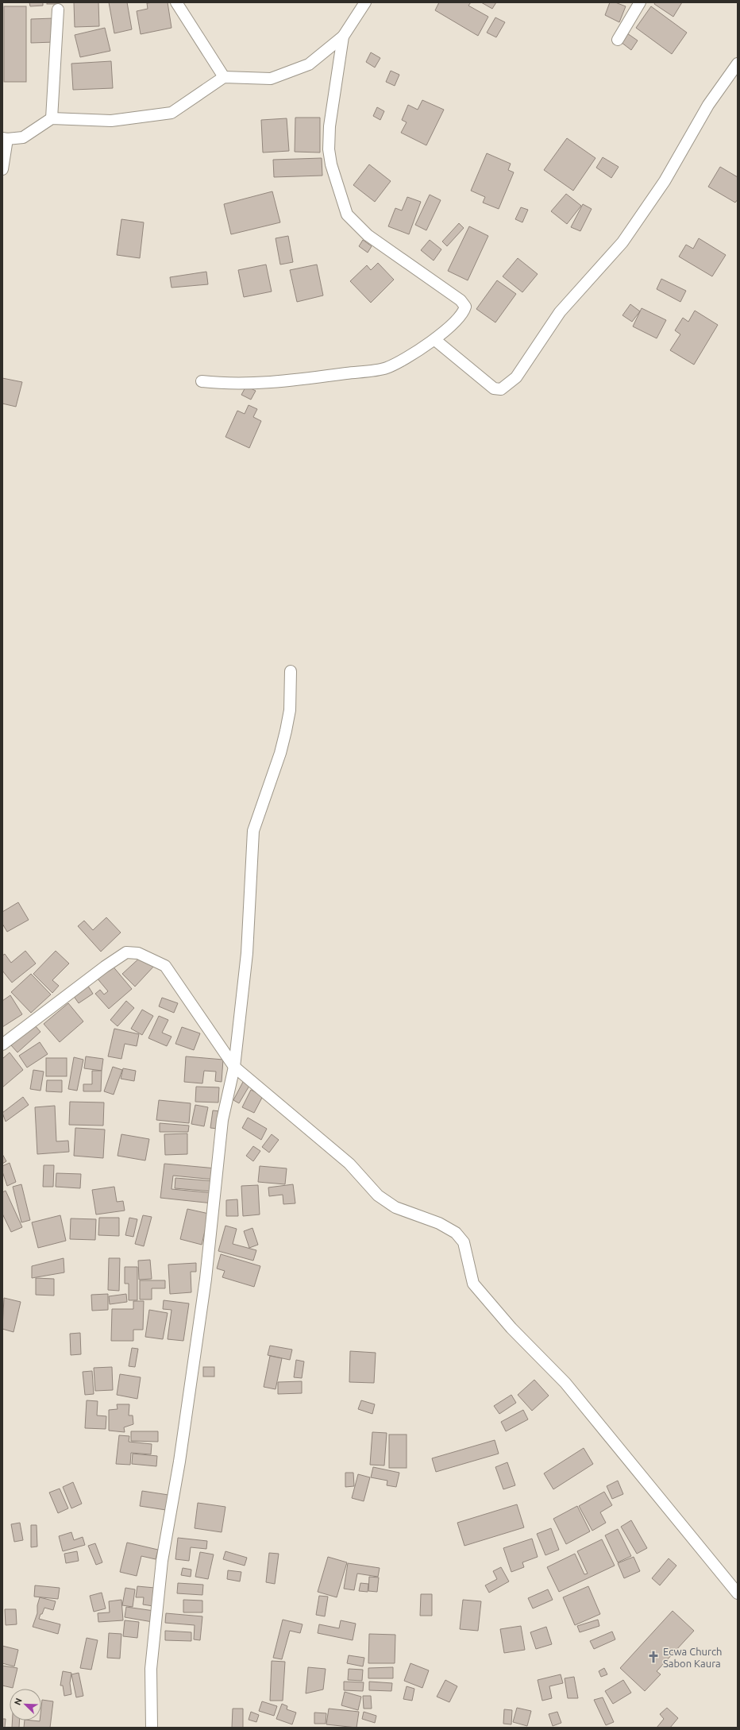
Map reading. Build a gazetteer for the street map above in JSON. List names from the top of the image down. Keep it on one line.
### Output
{"places":{"church":["Ecwa Church Sabon Kaura"]},"north":"top left"}
